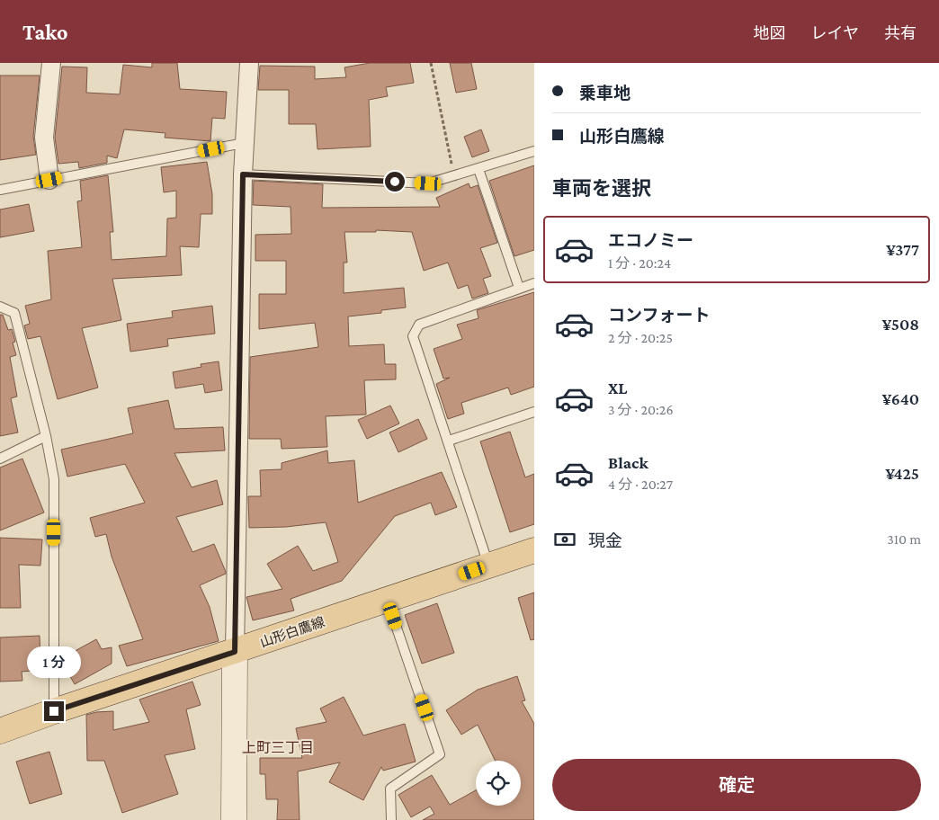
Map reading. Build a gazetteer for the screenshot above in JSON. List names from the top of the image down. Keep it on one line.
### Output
{"streets":{"main road":["山形白鷹線"]},"districts":["上町三丁目"],"page":{"header":"Tako","nav":["地図","レイヤ","共有"],"banner":["乗車地","山形白鷹線"],"heading":"車両を選択","list":[{"name":"エコノミー","note":"1 分 · 20:24","value":"¥377"},{"name":"コンフォート","note":"2 分 · 20:25","value":"¥508"},{"name":"XL","note":"3 分 · 20:26","value":"¥640"},{"name":"Black","note":"4 分 · 20:27","value":"¥425"}],"pay":["現金","310 m"],"bubble":"1 分","buttons":"確定"}}
